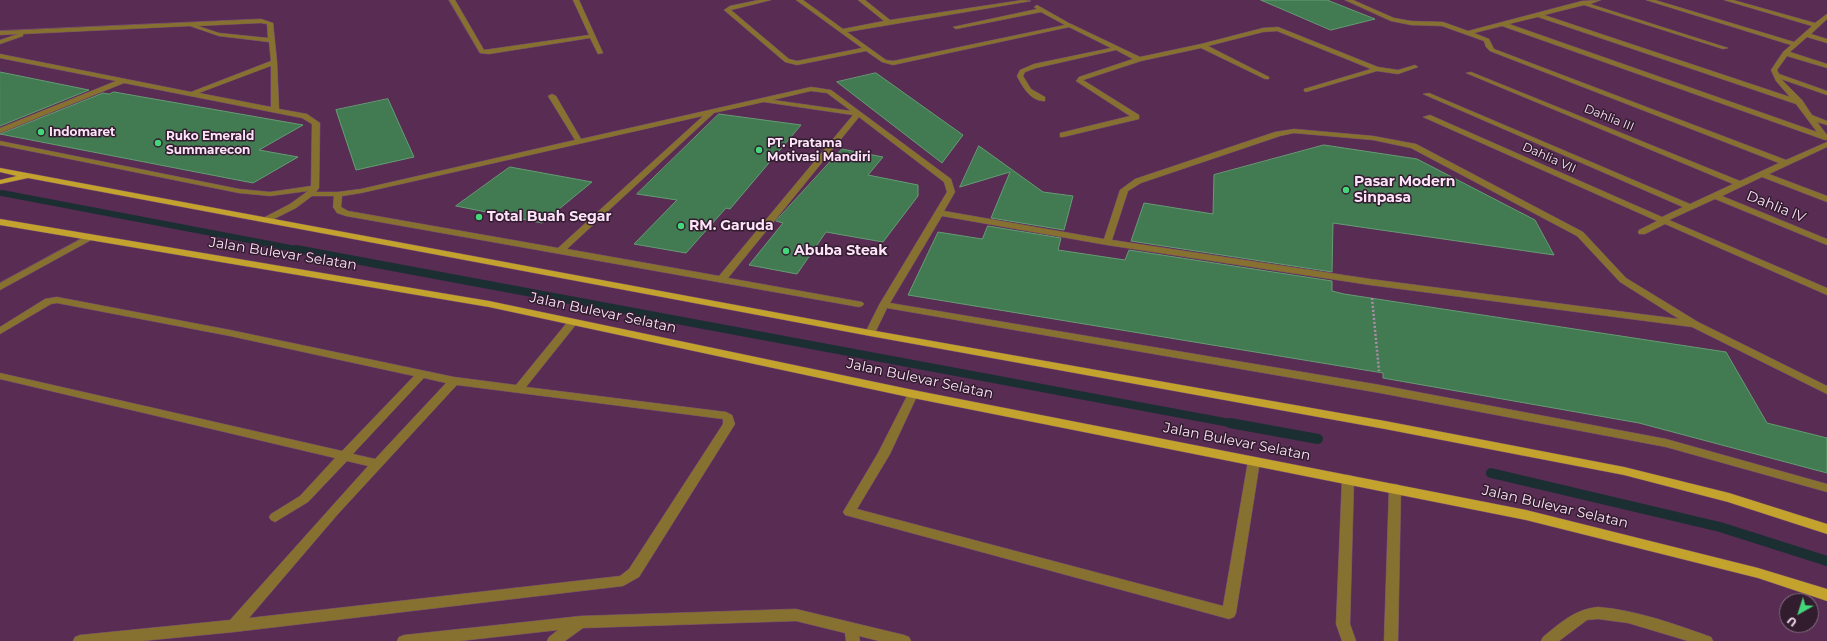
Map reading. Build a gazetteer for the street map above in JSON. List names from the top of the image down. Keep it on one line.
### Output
{"streets":{"main road":["Jalan Bulevar Selatan"],"street":["Dahlia III","Dahlia VII","Dahlia lV"]},"places":["Indomaret","Ruko Emerald Summarecon","PT. Pratama Motivasi Mandiri","Pasar Modern Sinpasa","Total Buah Segar","RM. Garuda","Abuba Steak"],"north":"bottom left"}
